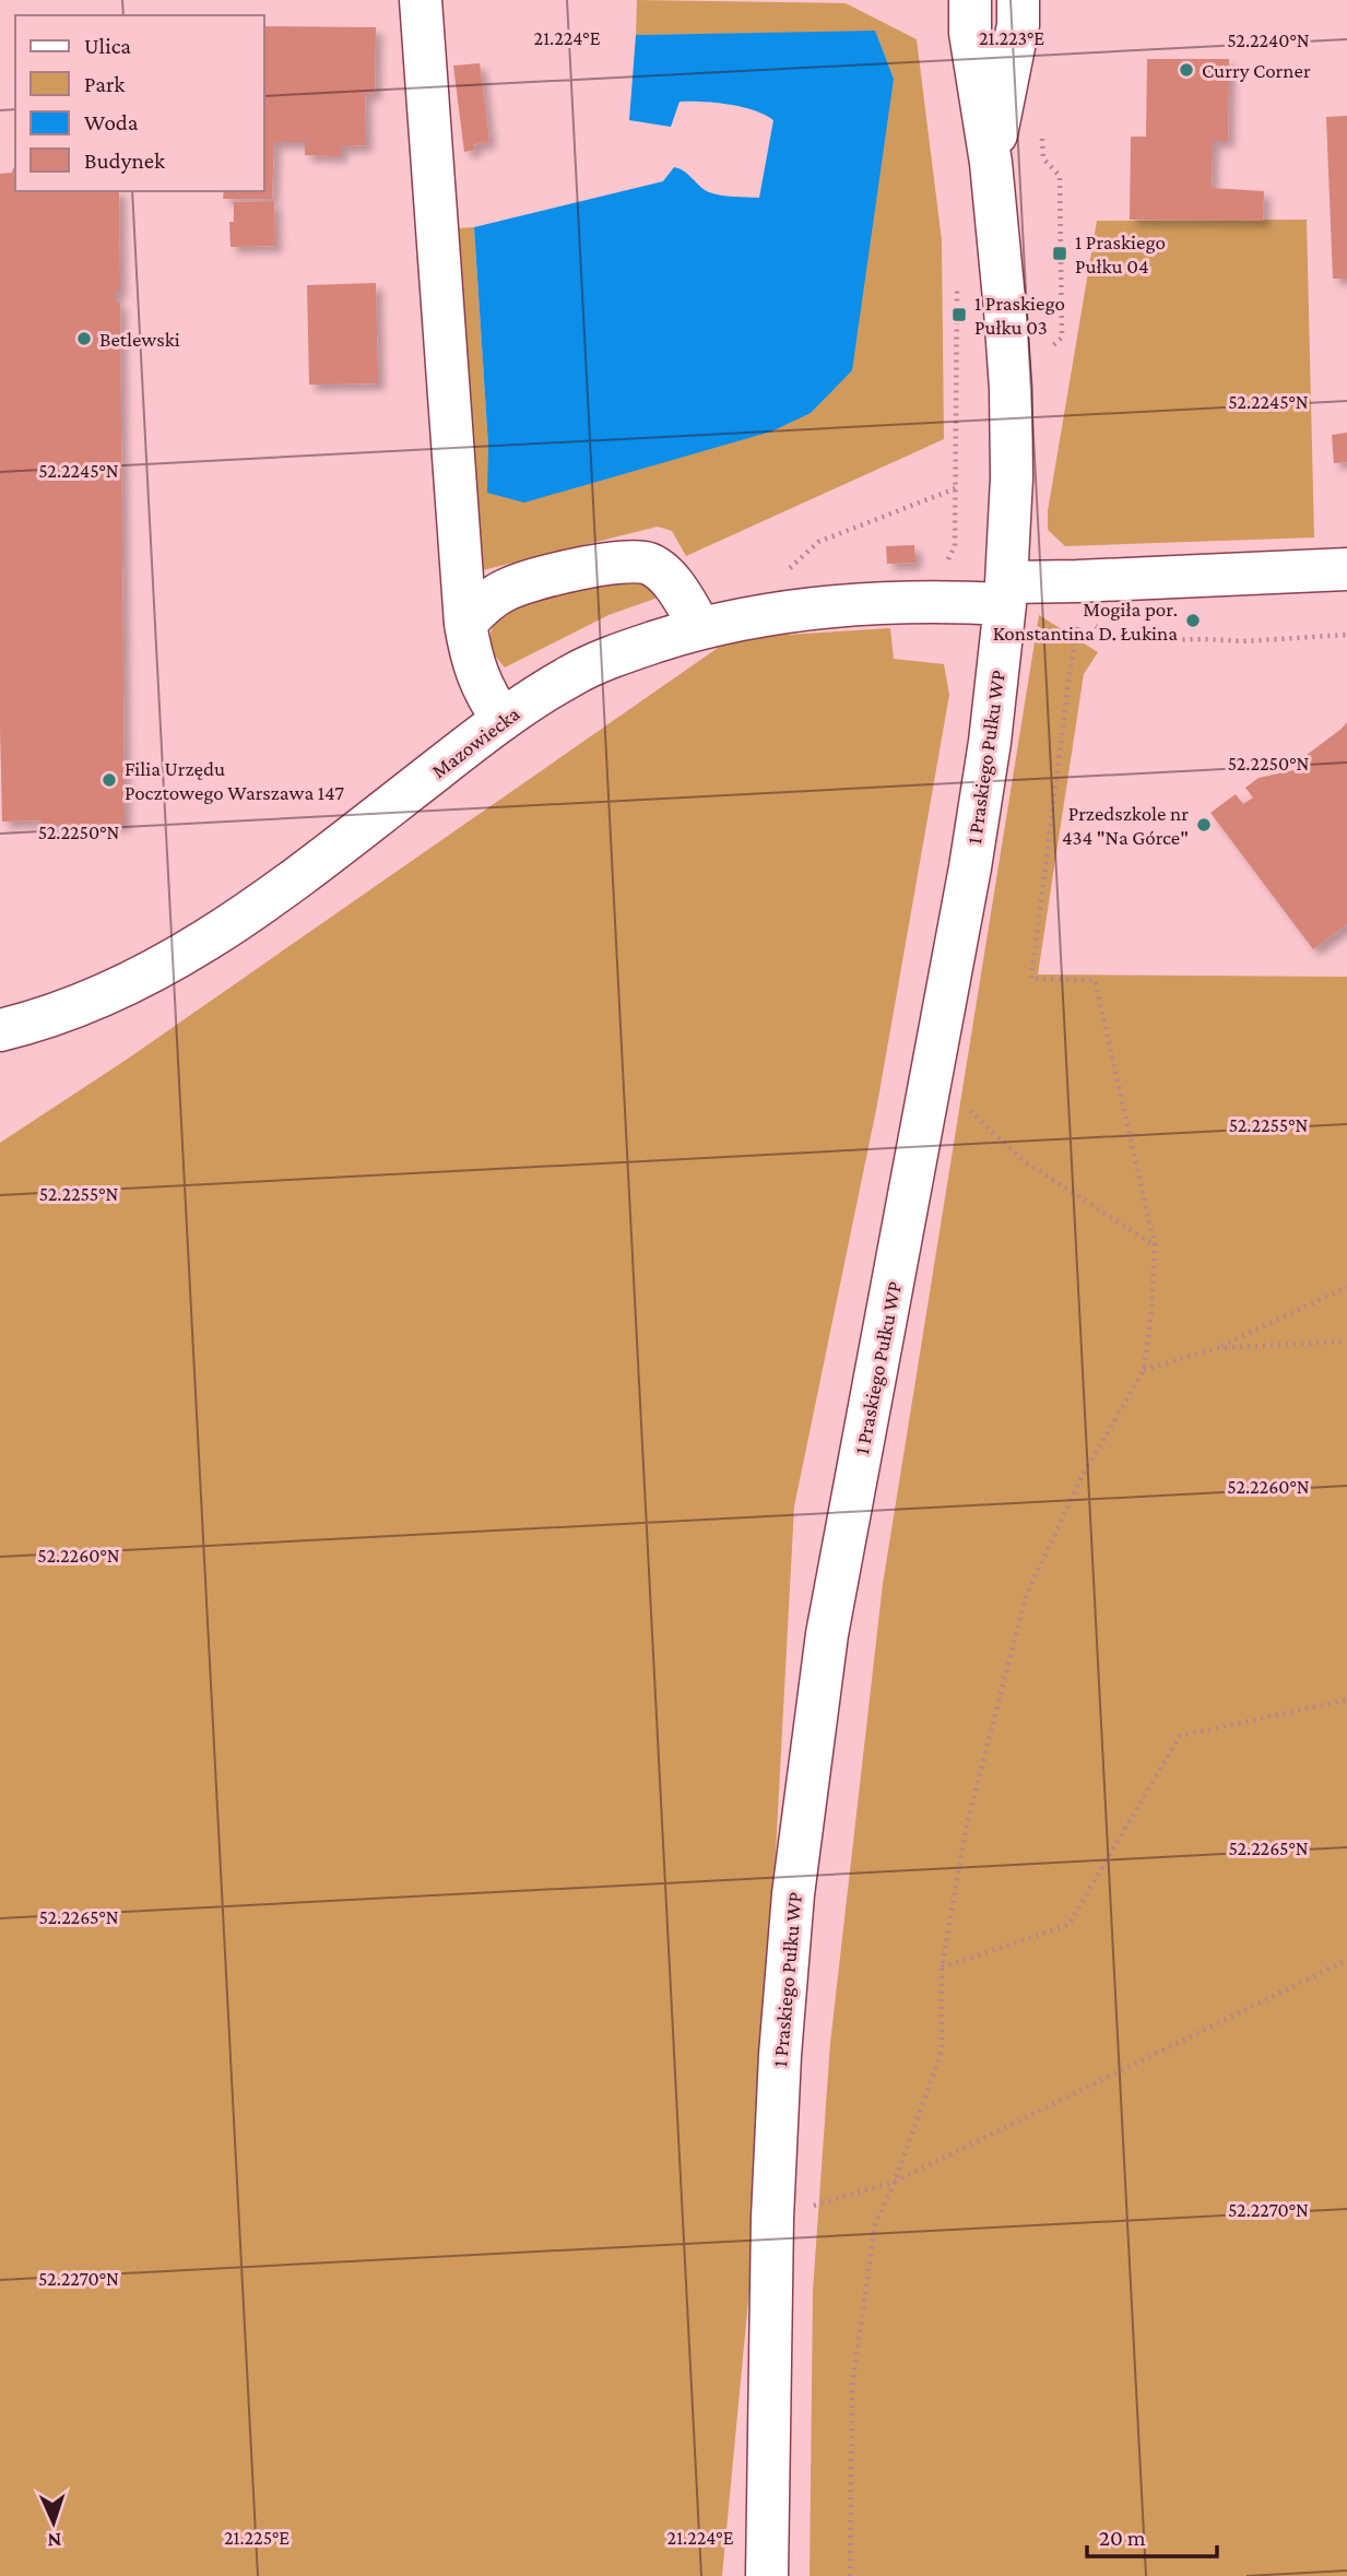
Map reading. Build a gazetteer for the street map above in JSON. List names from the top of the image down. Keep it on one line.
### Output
{"streets":{"street":["Mazowiecka","1 Praskiego Pułku WP"]},"crossings":[["Mazowiecka","1 Praskiego Pułku WP"]],"places":{"other":["Curry Corner","Betlewski","Mogiła por. Konstantina D. Łukina","Filia Urzędu Pocztowego Warszawa 147","Przedszkole nr 434 \"Na Górce\""],"transit":["1 Praskiego Pułku 04","1 Praskiego Pułku 03"]},"legend":["Ulica","Park","Woda","Budynek"],"scale_bar":"20 m","north":"bottom","coordinates":["21.224°E","21.223°E","52.2240°N","52.2245°N","52.2250°N","52.2255°N","52.2260°N","52.2265°N","52.2270°N","21.225°E"]}
